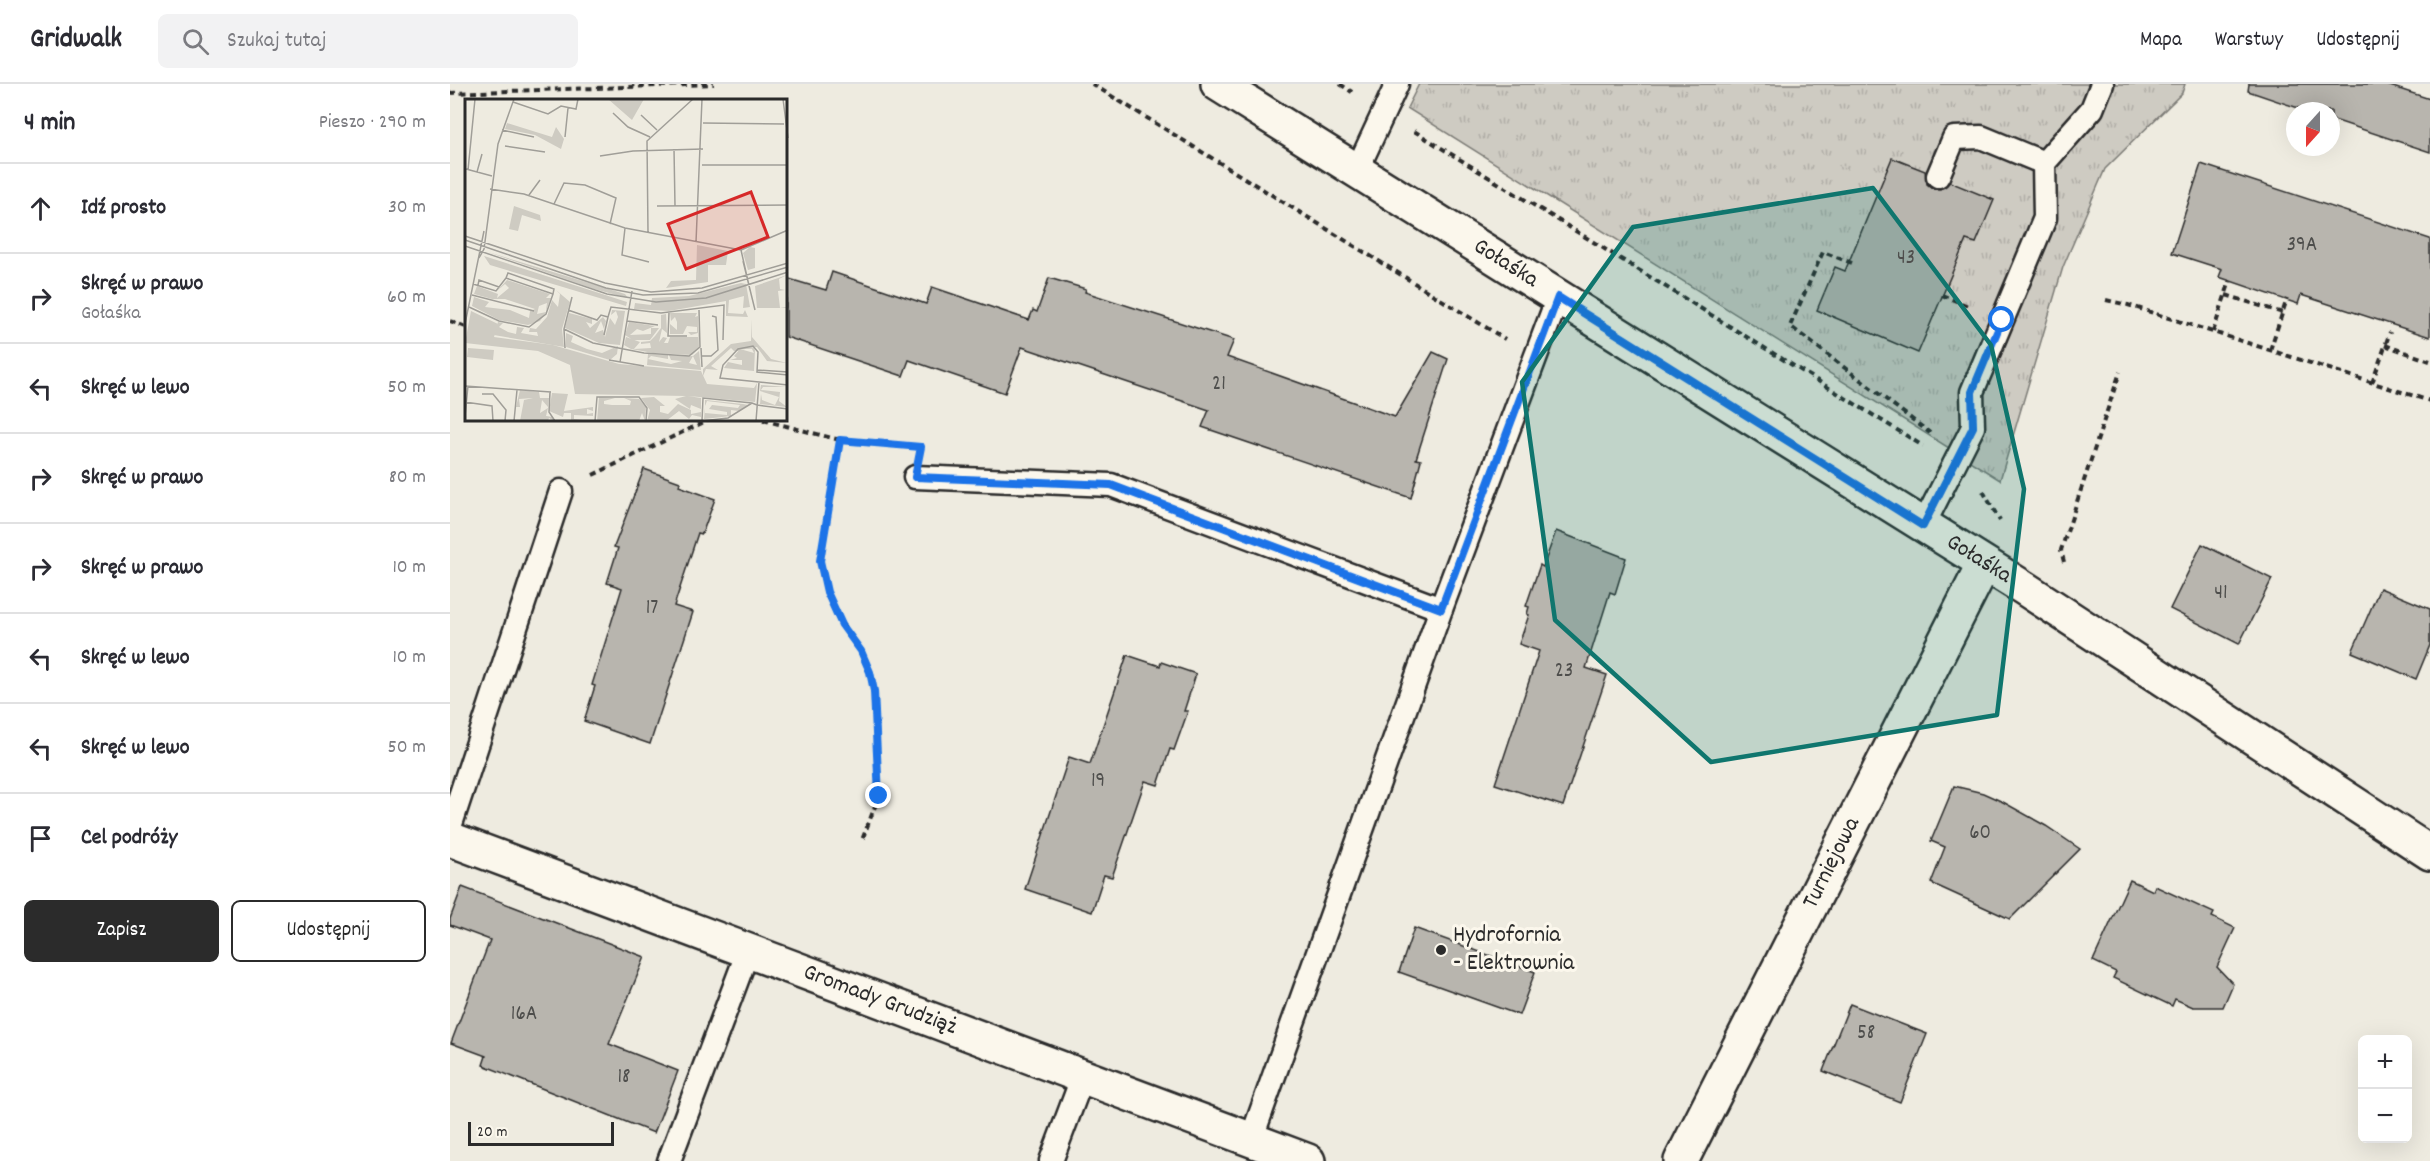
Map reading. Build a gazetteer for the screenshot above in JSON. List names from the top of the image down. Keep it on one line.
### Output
{"streets":{"street":["Gołaśka","Turniejowa","Gromady Grudziąż"]},"crossings":[["Gołaśka","Turniejowa"]],"places":["Hydrofornia - Elektrownia"],"house_numbers":["39A","43","21","41","17","23","19","60","16A","58","18"],"scale_bar":"20 m","north":"bottom","page":{"header":"Gridwalk","search":"Szukaj tutaj","nav":["Mapa","Warstwy","Udostępnij"],"heading":["4 min","Pieszo · 290 m"],"list":[["Idź prosto","30 m"],["Skręć w prawo","Gołaśka","60 m"],["Skręć w lewo","50 m"],["Skręć w prawo","80 m"],["Skręć w prawo","10 m"],["Skręć w lewo","10 m"],["Skręć w lewo","50 m"],"Cel podróży"],"buttons":["Zapisz","Udostępnij"],"map_buttons":["+","−"],"scale":"20 m"}}
